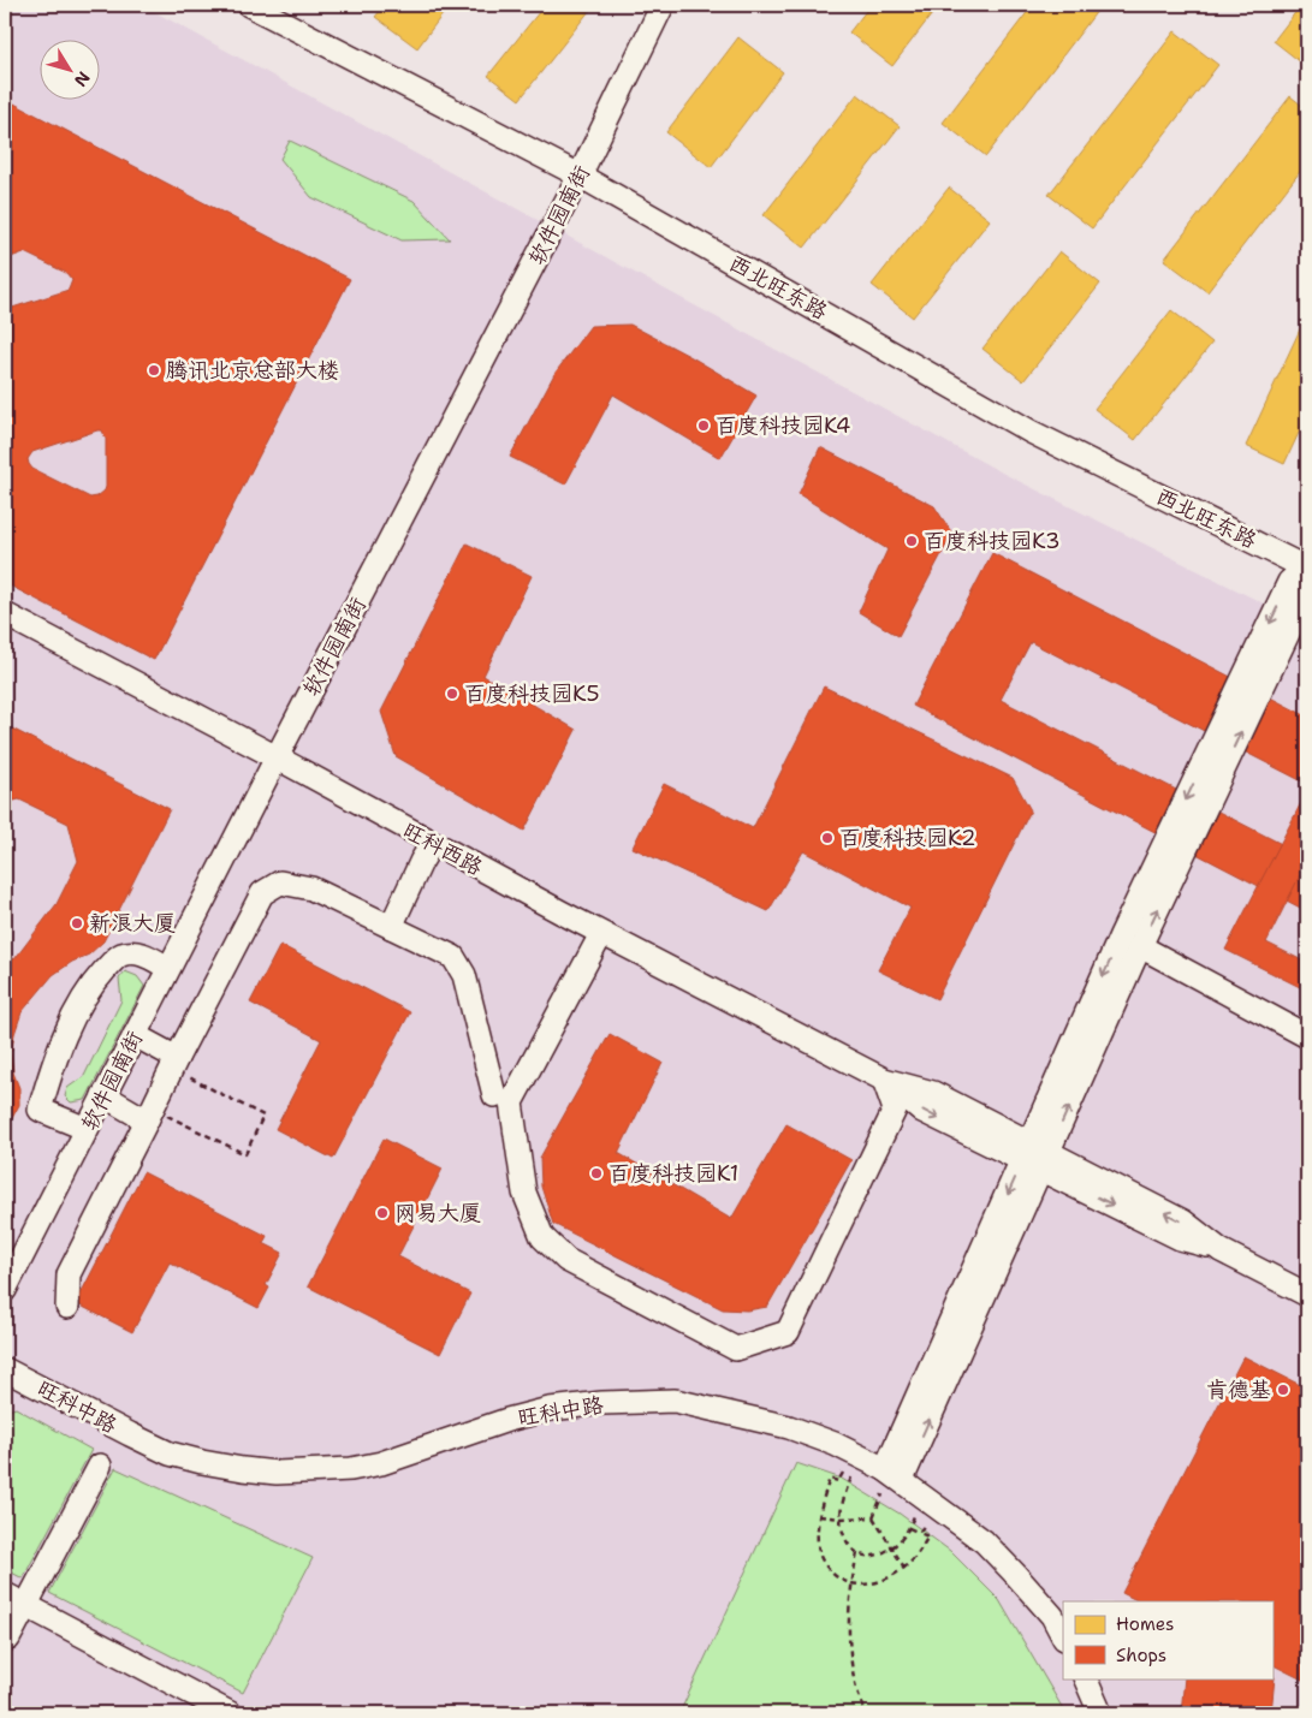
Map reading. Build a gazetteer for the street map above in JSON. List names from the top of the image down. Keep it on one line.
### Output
{"streets":{"street":["软件园南街","西北旺东路","旺科西路","旺科中路"]},"crossings":[["软件园南街","西北旺东路"],["软件园南街","旺科西路"]],"places":["腾讯北京总部大楼","百度科技园K4","百度科技园K3","百度科技园K5","百度科技园K2","新浪大厦","百度科技园K1","网易大厦","肯德基"],"legend":["Homes","Shops"],"north":"bottom right"}
